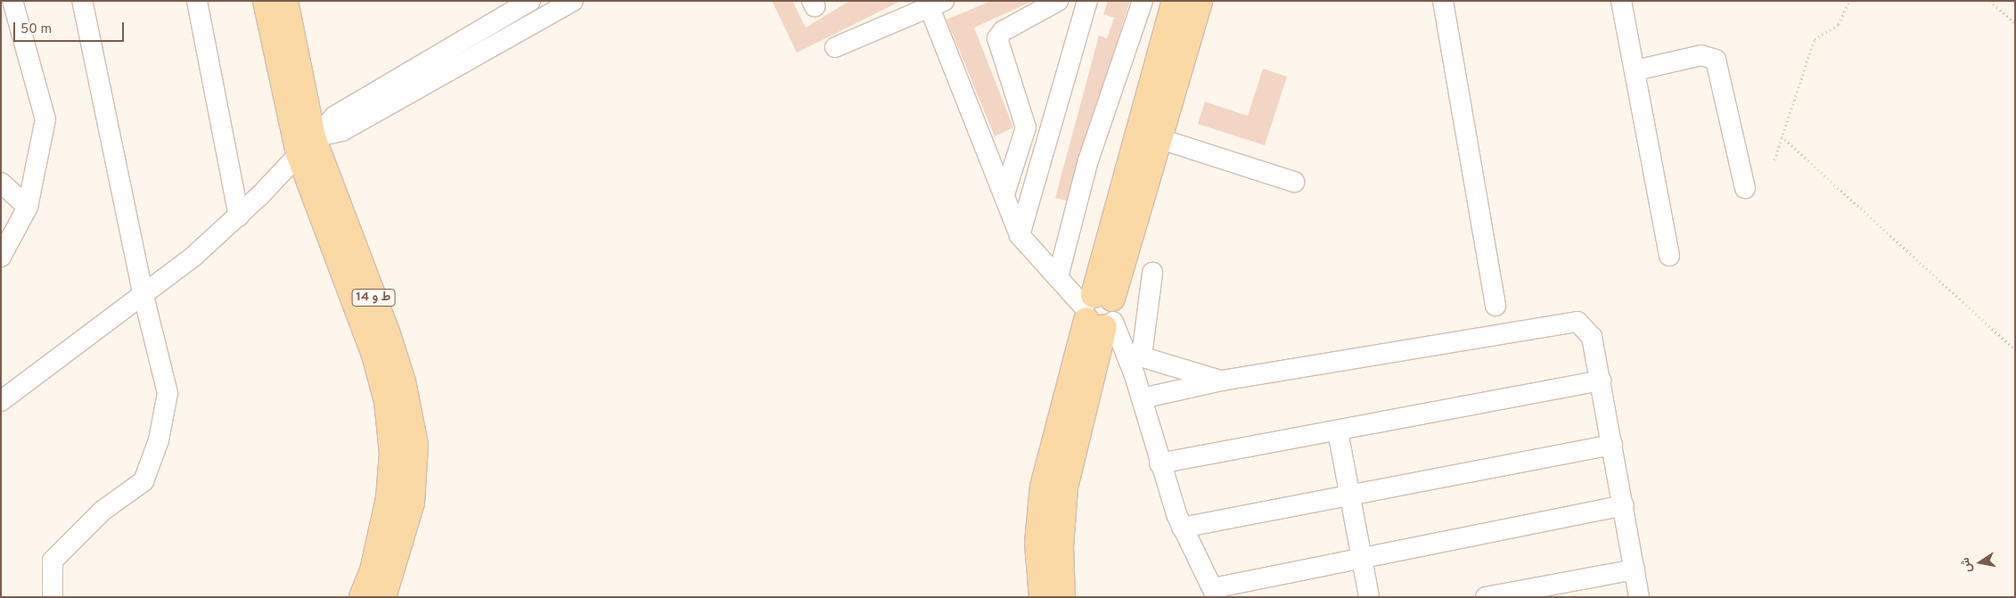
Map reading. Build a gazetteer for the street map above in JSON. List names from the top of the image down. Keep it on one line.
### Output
{"streets":{"main road":["ط و 14"]},"scale_bar":"50 m","north":"left"}
